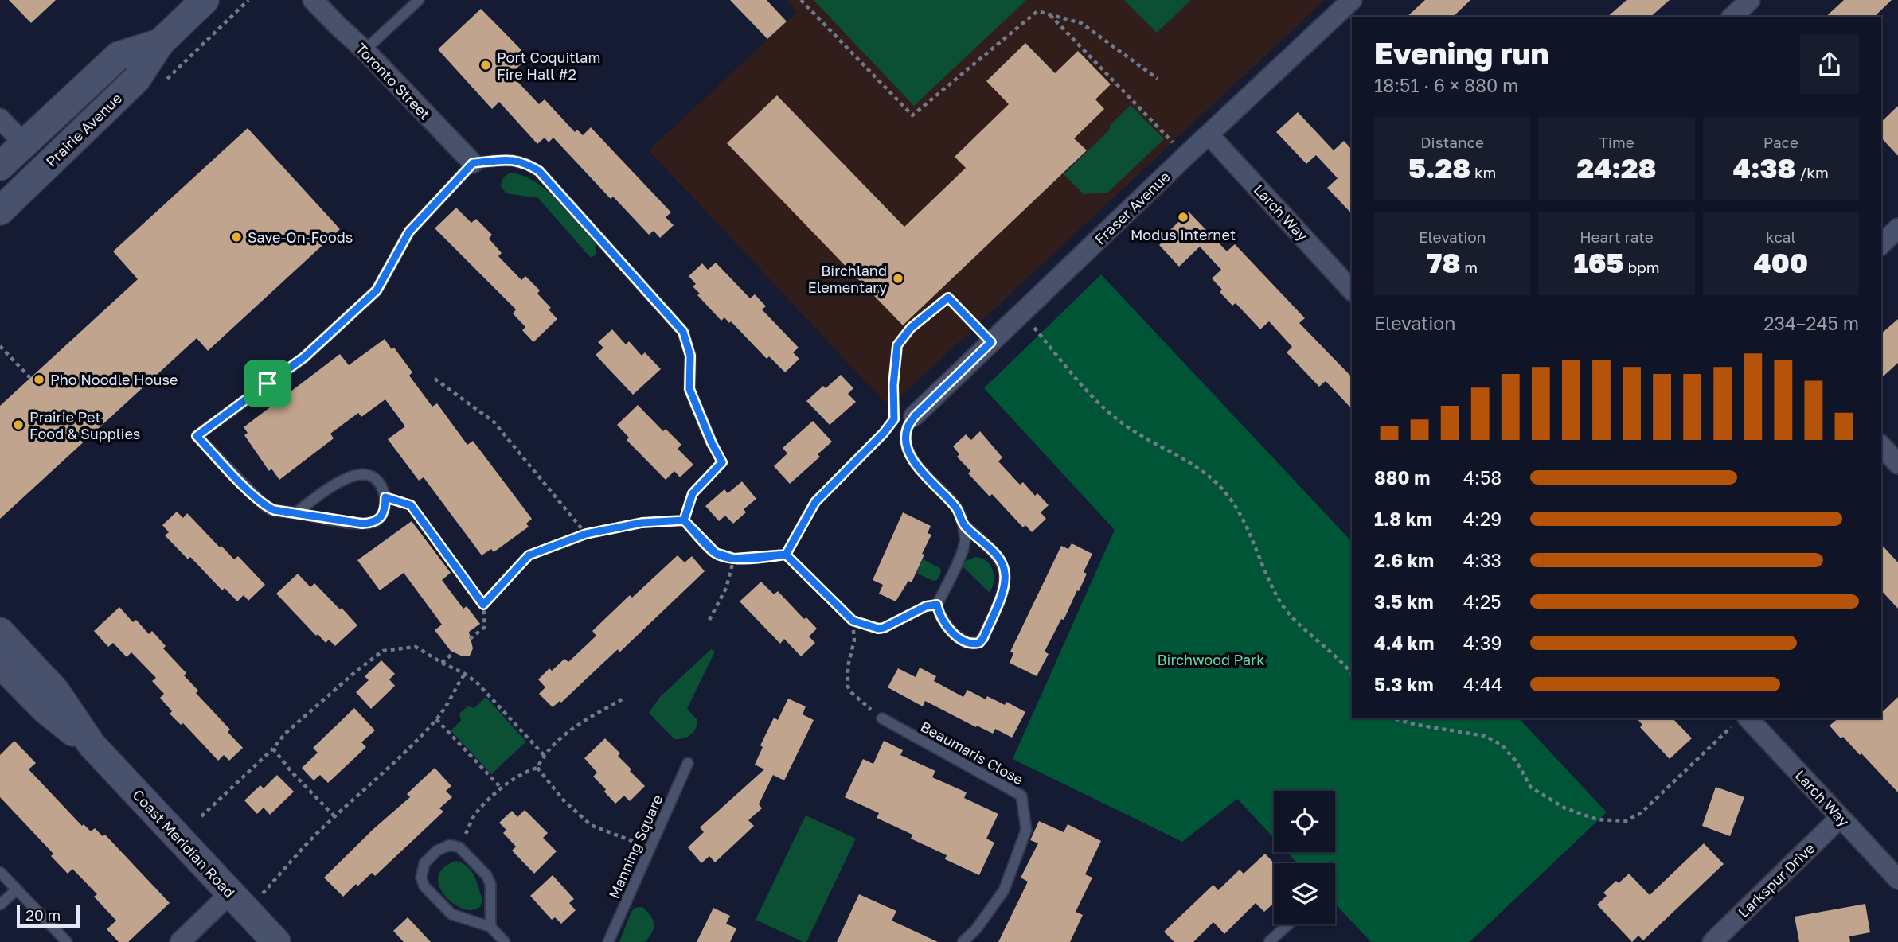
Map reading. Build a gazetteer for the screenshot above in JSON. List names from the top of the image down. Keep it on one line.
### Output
{"streets":{"main road":["Prairie Avenue","Coast Meridian Road"],"street":["Toronto Street","Fraser Avenue","Larch Way","Larkspur Drive"],"lane":["Beaumaris Close","Manning Square"]},"crossings":[["Fraser Avenue","Larch Way"],["Larch Way","Larkspur Drive"]],"parks":["Birchwood Park"],"places":["Port Coquitlam Fire Hall #2","Modus Internet","Save-On-Foods","Birchland Elementary","Pho Noodle House","Prairie Pet Food & Supplies"],"scale_bar":"20 m","page":{"heading":["Evening run","18:51 · 6 × 880 m"],"stats":[["Distance","5.28 km"],["Time","24:28"],["Pace","4:38 /km"],["Elevation","78 m"],["Heart rate","165 bpm"],["kcal","400"]],"chart":["Elevation","234–245 m"],"list":[{"name":"880 m","note":"4:58"},{"name":"1.8 km","note":"4:29"},{"name":"2.6 km","note":"4:33"},{"name":"3.5 km","note":"4:25"},{"name":"4.4 km","note":"4:39"},{"name":"5.3 km","note":"4:44"}],"scale":"20 m"}}
